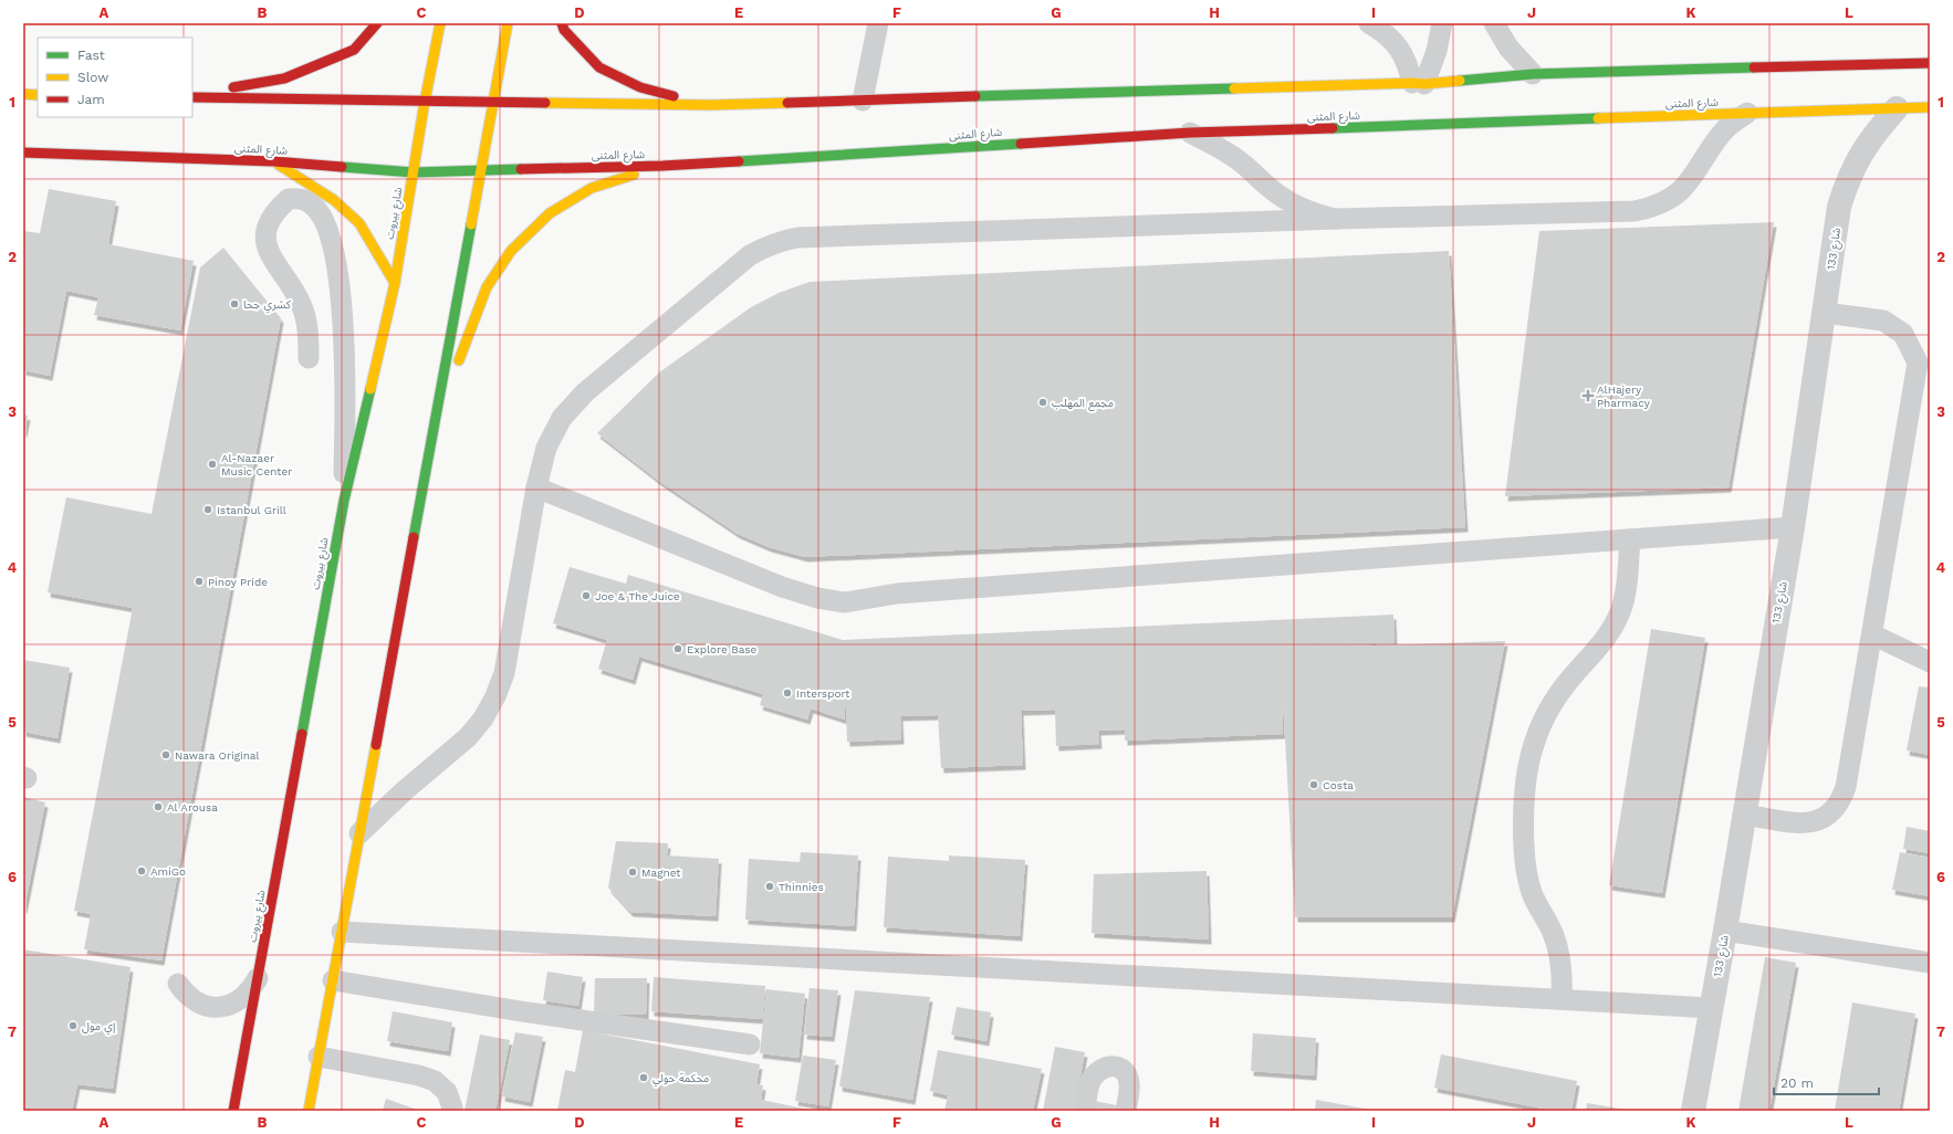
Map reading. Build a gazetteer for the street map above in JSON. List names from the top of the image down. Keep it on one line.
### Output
{"streets":{"street":["شارع المثنى","شارع بيروت","شارع 133"]},"crossings":[["شارع المثنى","شارع بيروت"],["شارع المثنى","شارع 133"]],"places":{"other":["كشري جحا","مجمع المهلب","Al-Nazaer Music Center","Istanbul Grill","Pinoy Pride","Joe & The Juice","Explore Base","Intersport","Nawara Original","Costa","Al Arousa","AmiGo","Magnet","Thinnies","إي مول","محكمة حولي"],"health":["AlHajery Pharmacy"]},"legend":["Fast","Slow","Jam"],"scale_bar":"20 m","grid":{"columns":["A","B","C","D","E","F","G","H","I","J","K","L"],"rows":["1","2","3","4","5","6","7"]}}
